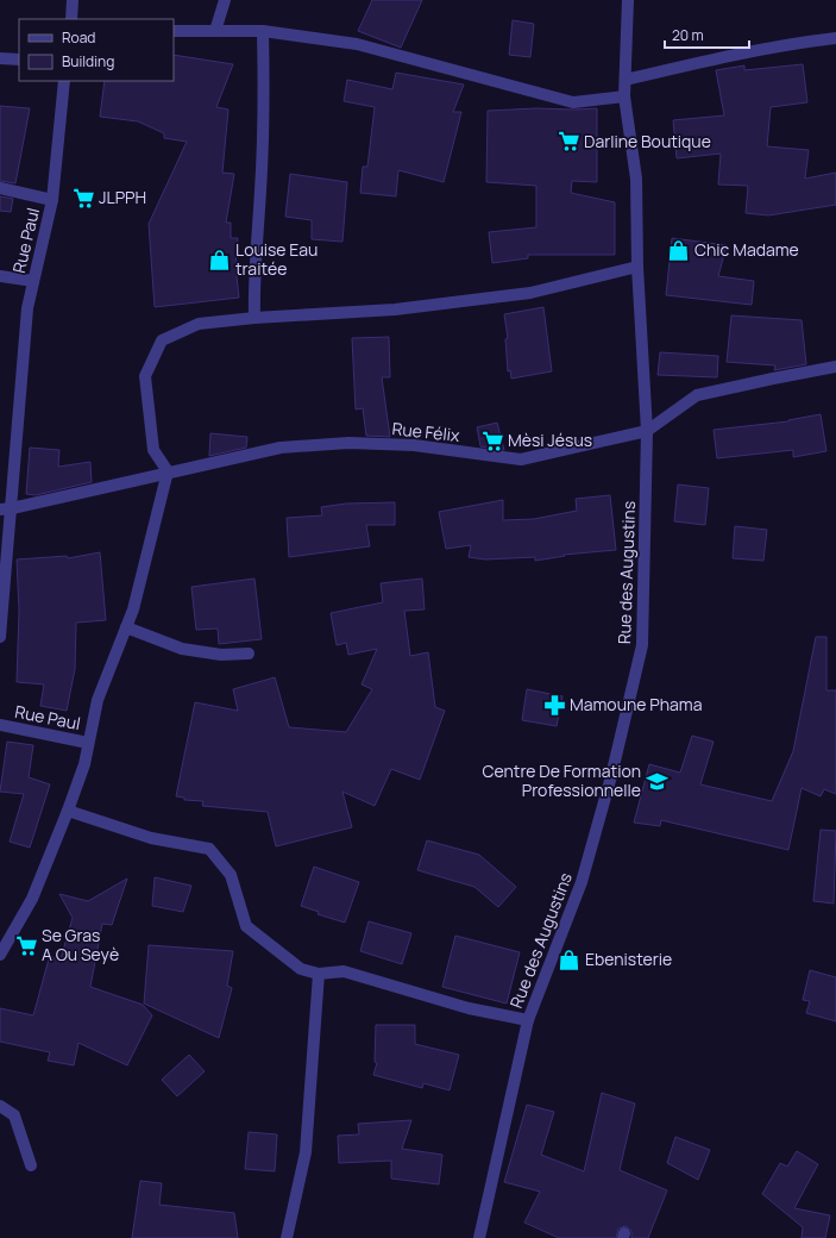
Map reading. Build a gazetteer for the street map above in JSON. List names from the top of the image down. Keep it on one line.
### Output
{"streets":{"street":["Rue Paul","Rue Félix","Rue des Augustins"]},"crossings":[["Rue Paul","Rue Félix"],["Rue Félix","Rue des Augustins"]],"places":{"supermarket":["Darline Boutique","JLPPH","Mèsi Jésus","Se Gras A Ou Seyè"],"shop":["Chic Madame","Louise Eau traitée","Ebenisterie"],"pharmacy":["Mamoune Phama"],"school or university":["Centre De Formation Professionnelle"]},"legend":["Road","Building"],"scale_bar":"20 m"}
